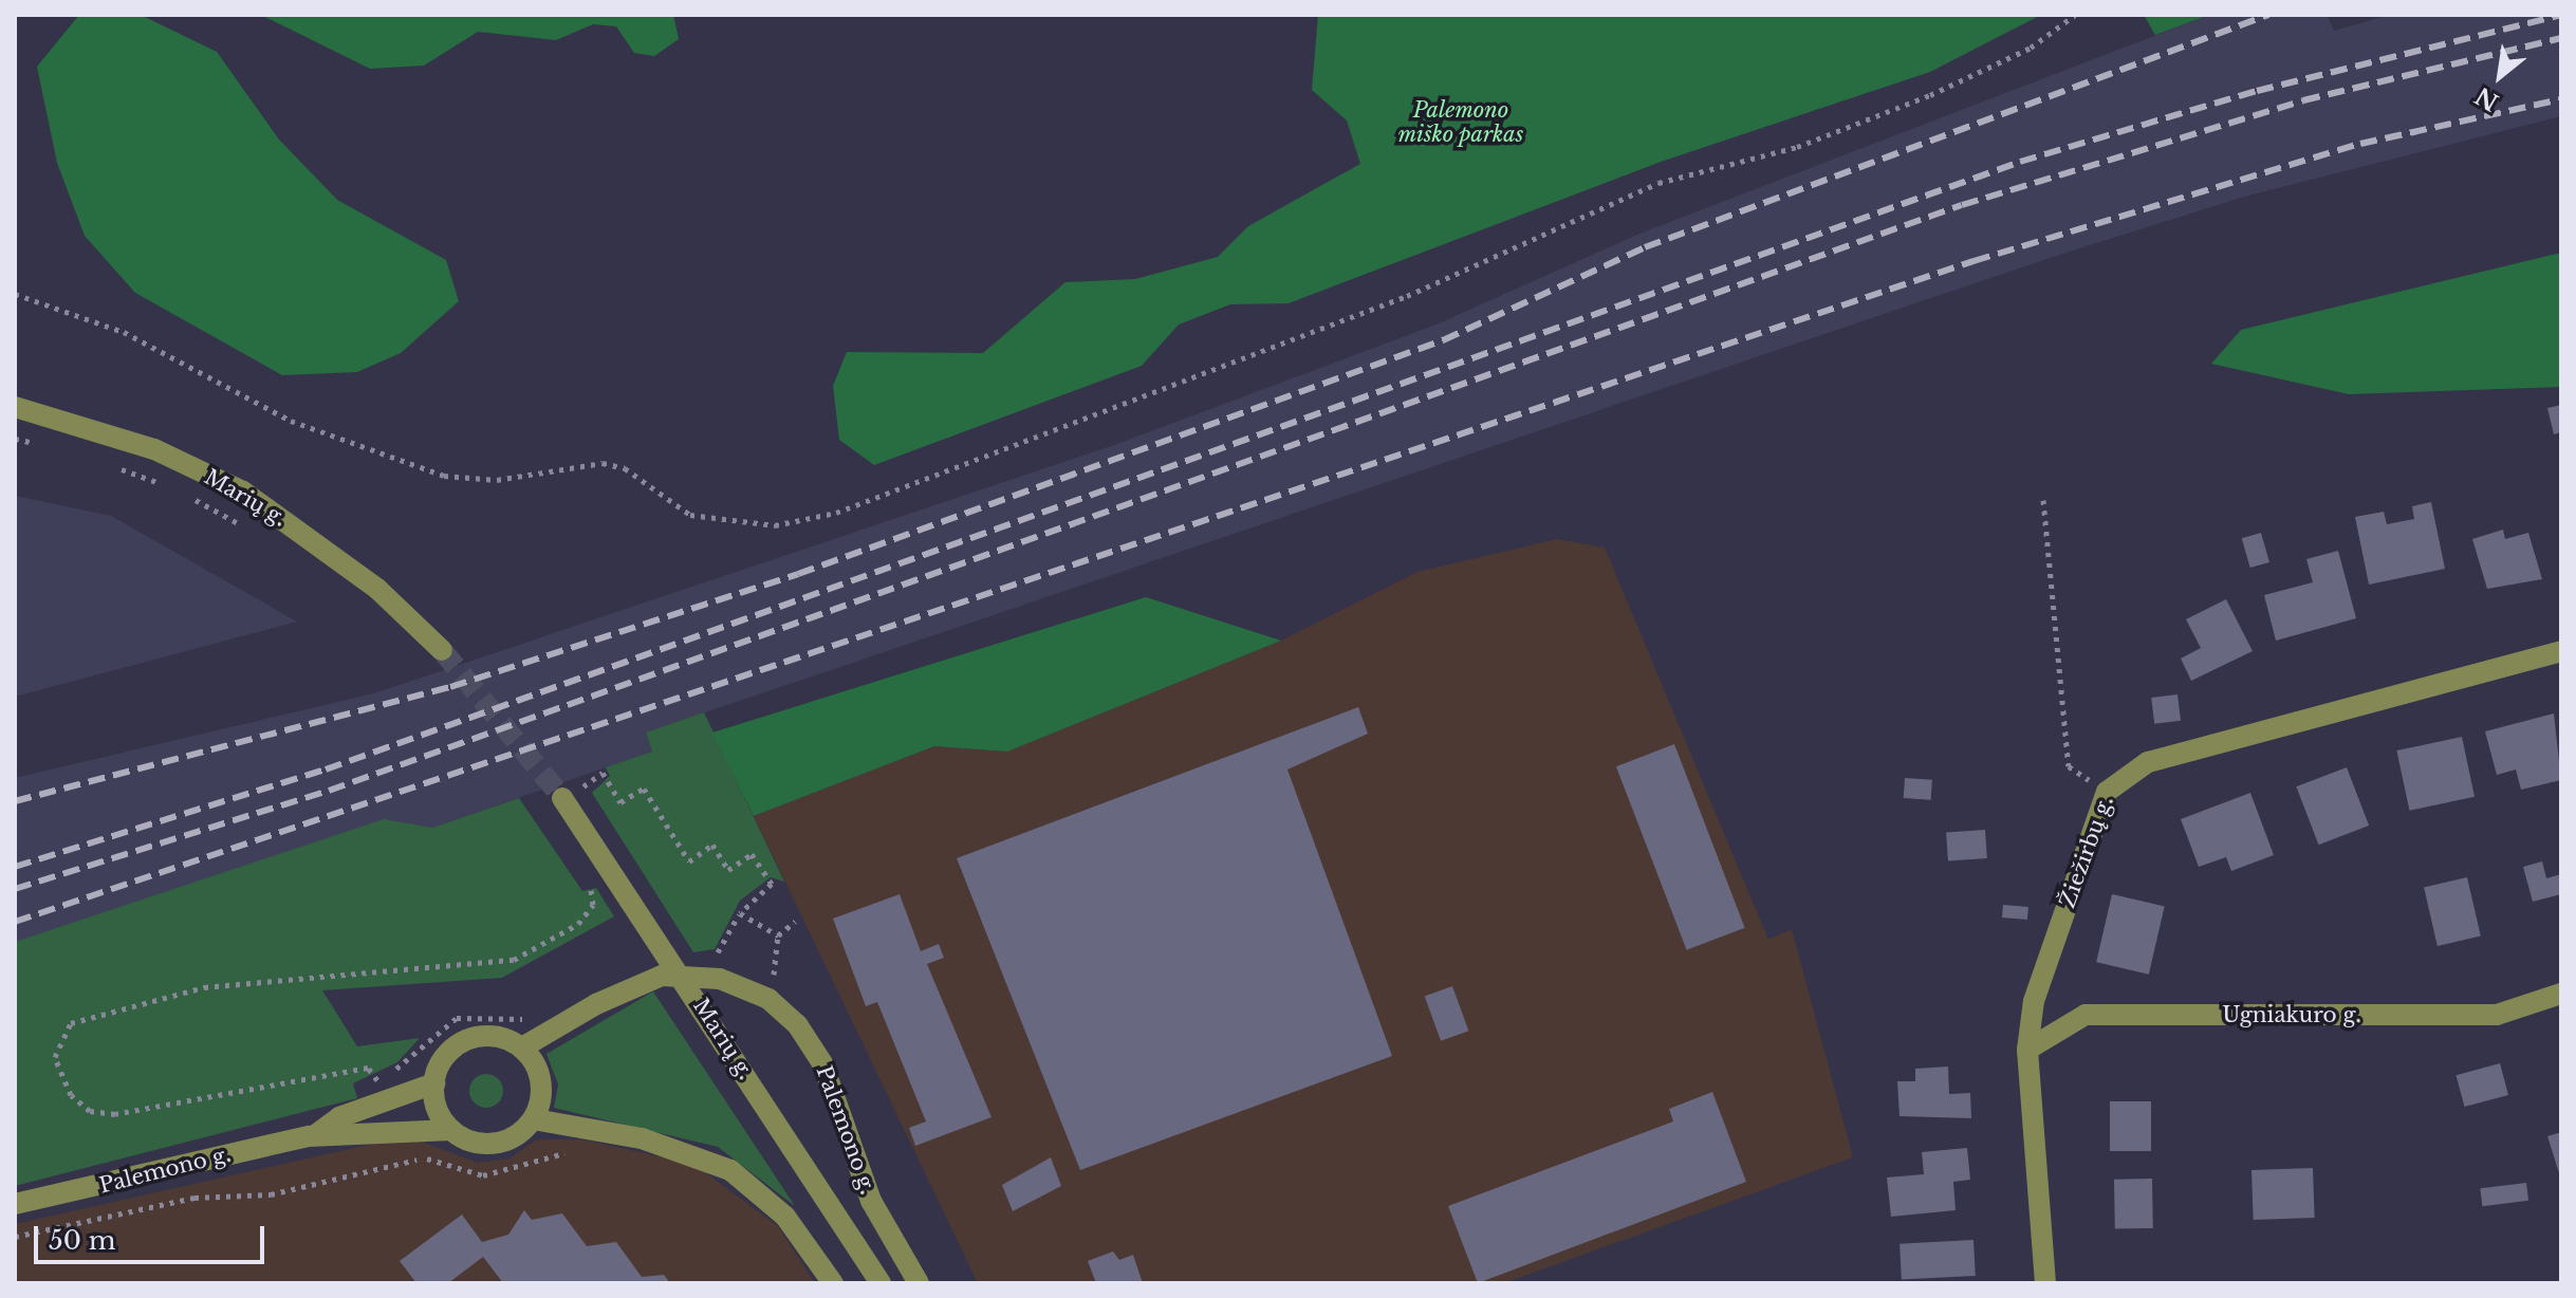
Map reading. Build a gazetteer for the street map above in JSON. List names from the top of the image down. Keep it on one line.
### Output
{"streets":{"street":["Marių g.","Žiežirbų g.","Ugniakuro g.","Palemono g."]},"crossings":[["Žiežirbų g.","Ugniakuro g."]],"parks":["Palemono miško parkas"],"scale_bar":"50 m","north":"bottom left"}
